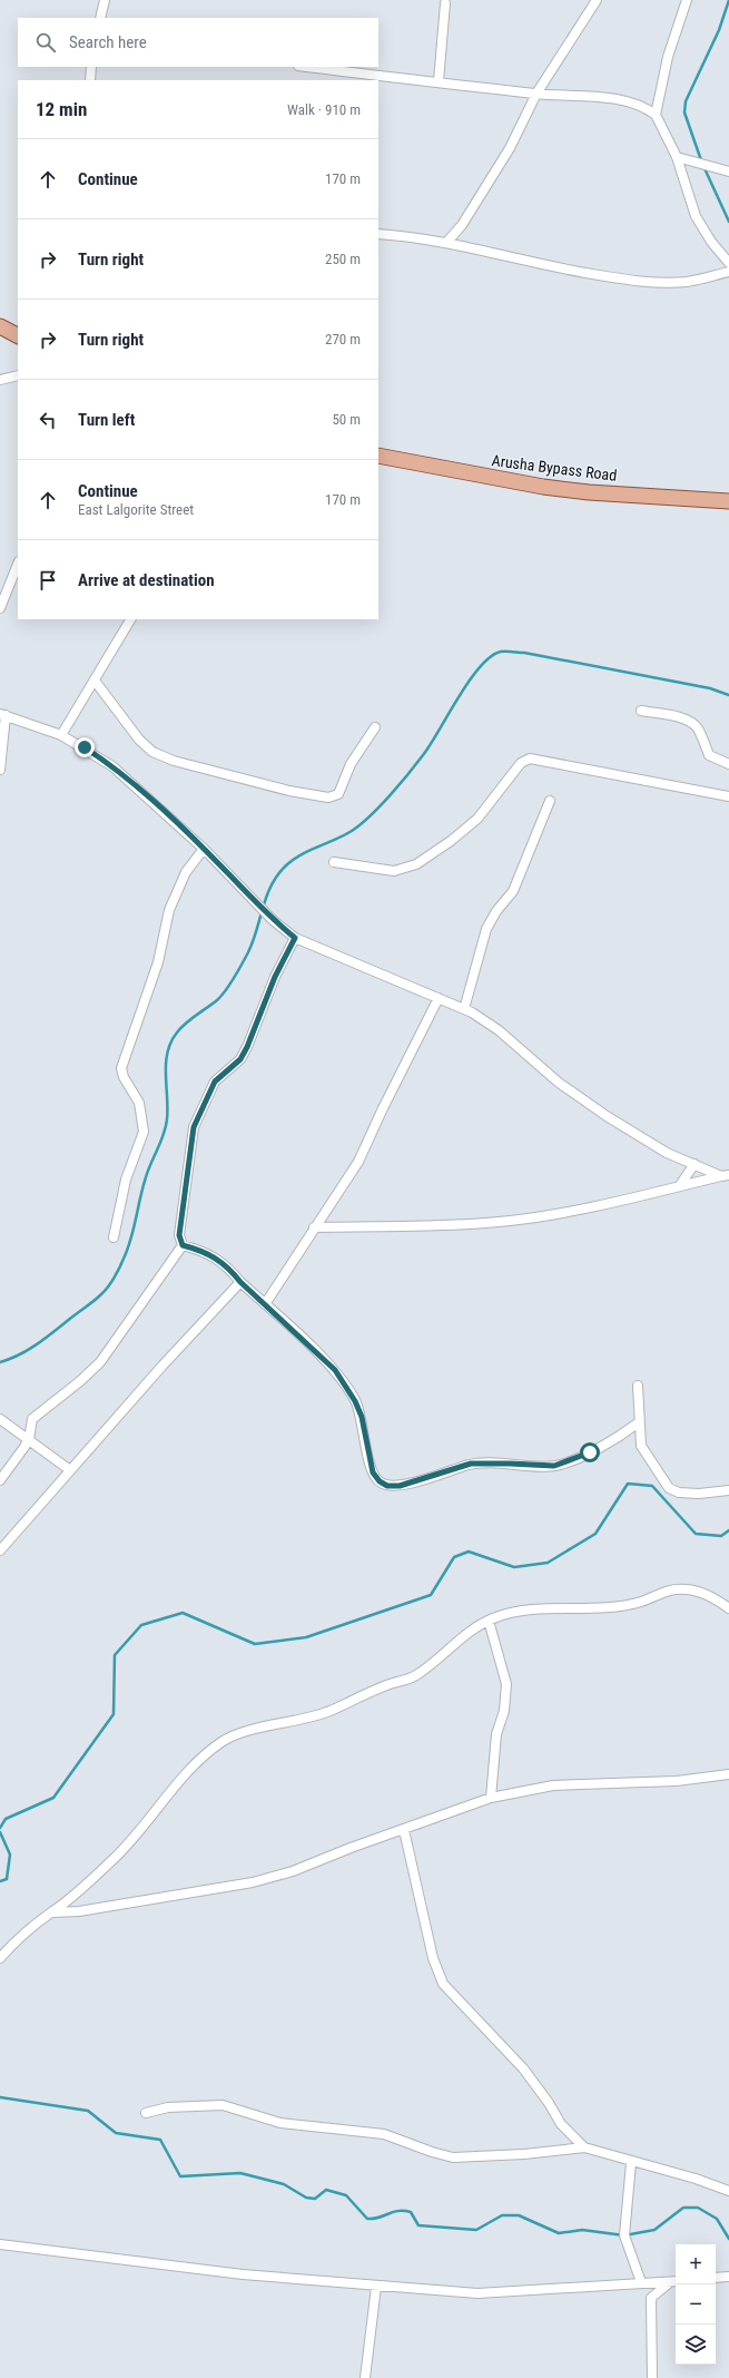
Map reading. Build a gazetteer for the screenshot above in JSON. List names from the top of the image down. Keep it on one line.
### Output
{"streets":{"main road":["Arusha Bypass Road"]},"page":{"search":"Search here","heading":["12 min","Walk · 910 m"],"list":[["Continue","170 m"],["Turn right","250 m"],["Turn right","270 m"],["Turn left","50 m"],["Continue","East Lalgorite Street","170 m"],"Arrive at destination"],"map_buttons":["+","−"]}}
